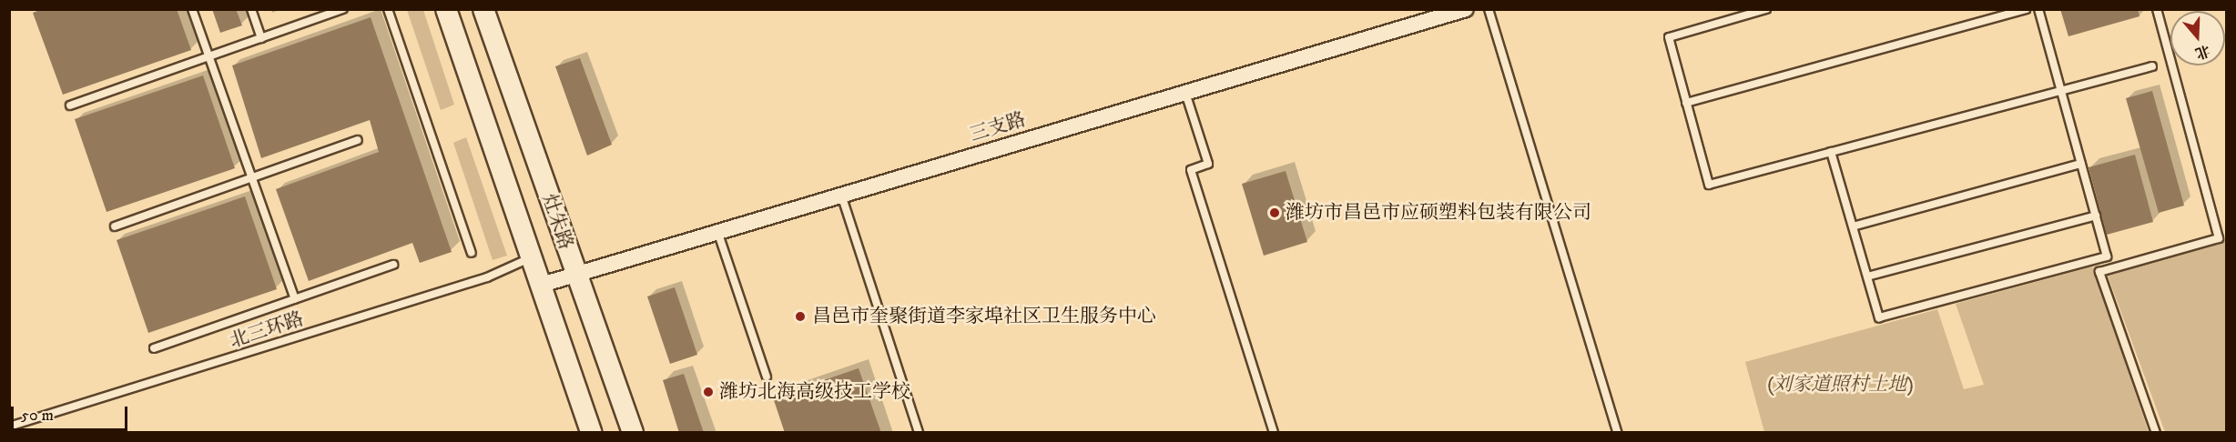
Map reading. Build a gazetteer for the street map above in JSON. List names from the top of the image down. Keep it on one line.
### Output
{"streets":{"main road":["灶朱路"],"street":["三支路"],"lane":["北三环路"]},"crossings":[["三支路","灶朱路"],["灶朱路","北三环路"]],"parks":["(刘家道照村土地)"],"places":["潍坊市昌邑市应硕塑料包装有限公司","昌邑市奎聚街道李家埠社区卫生服务中心","潍坊北海高级技工学校"],"scale_bar":"50 m","north":"bottom"}
